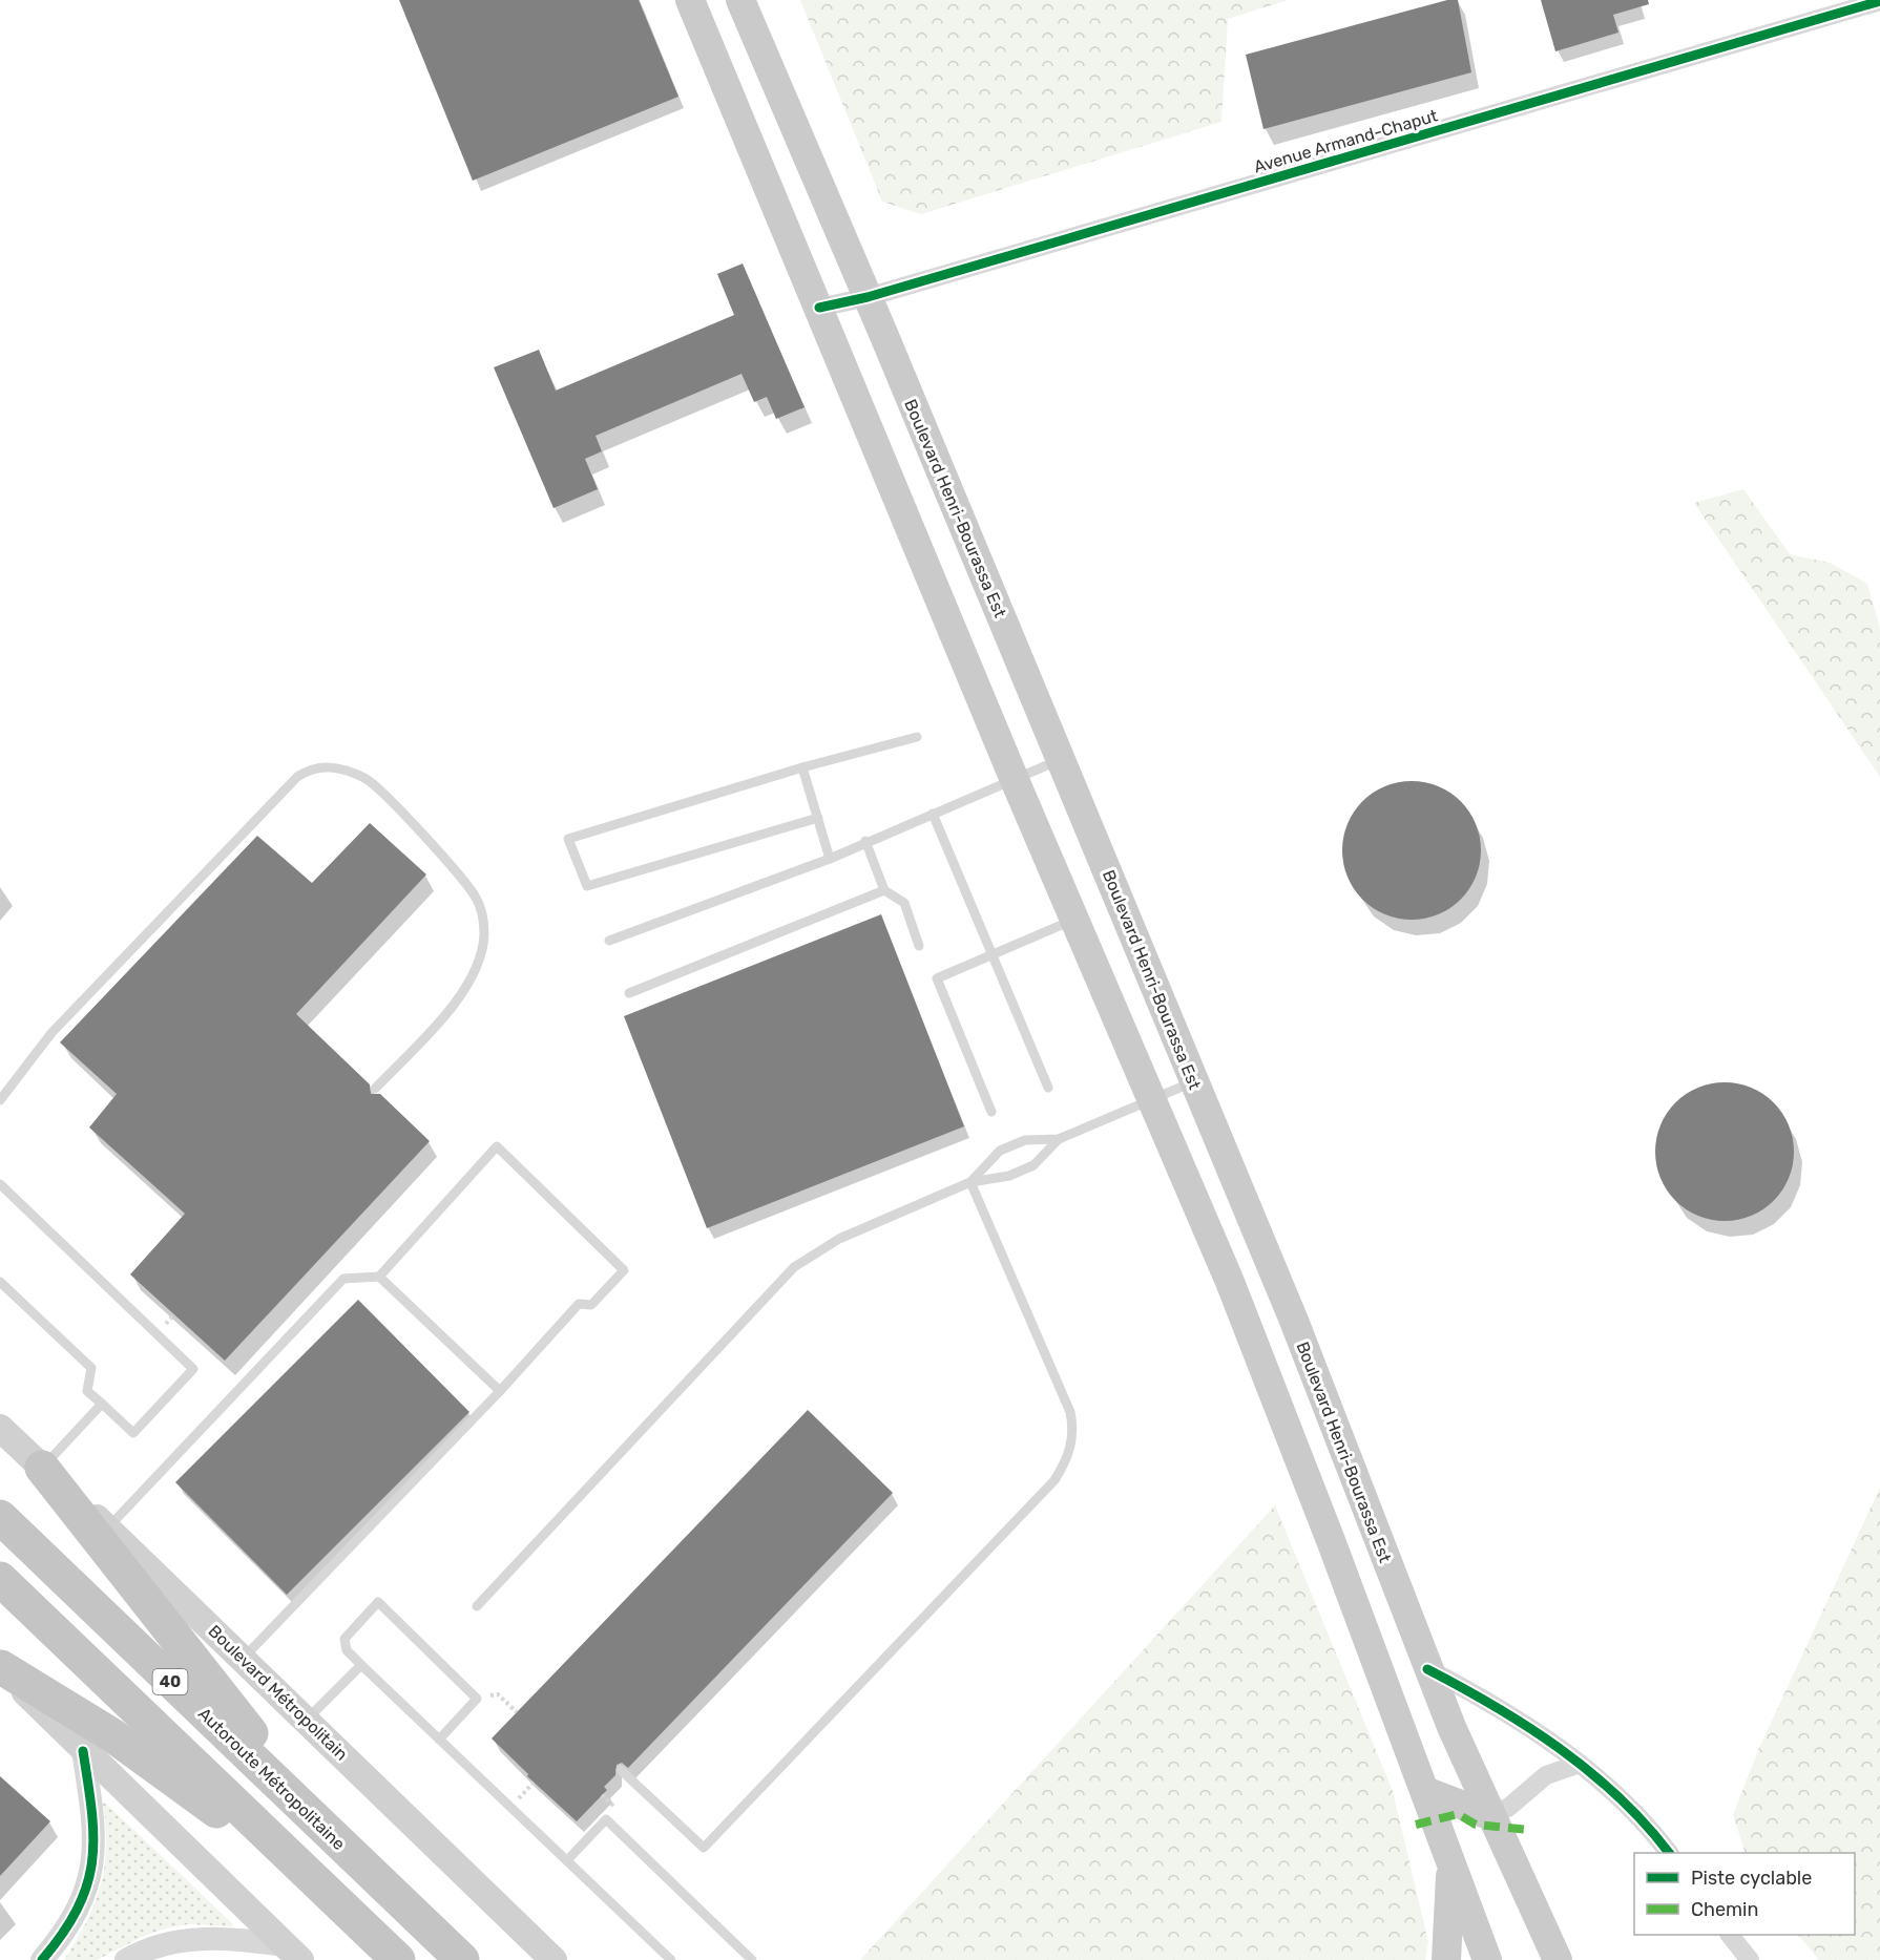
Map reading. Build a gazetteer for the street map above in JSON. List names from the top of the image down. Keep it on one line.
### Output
{"streets":{"highway":["40","Autoroute Métropolitaine"],"main road":["Boulevard Henri-Bourassa Est","Boulevard Métropolitain"],"street":["Avenue Armand-Chaput"]},"crossings":[["Avenue Armand-Chaput","Boulevard Henri-Bourassa Est"]],"legend":["Piste cyclable","Chemin"]}
